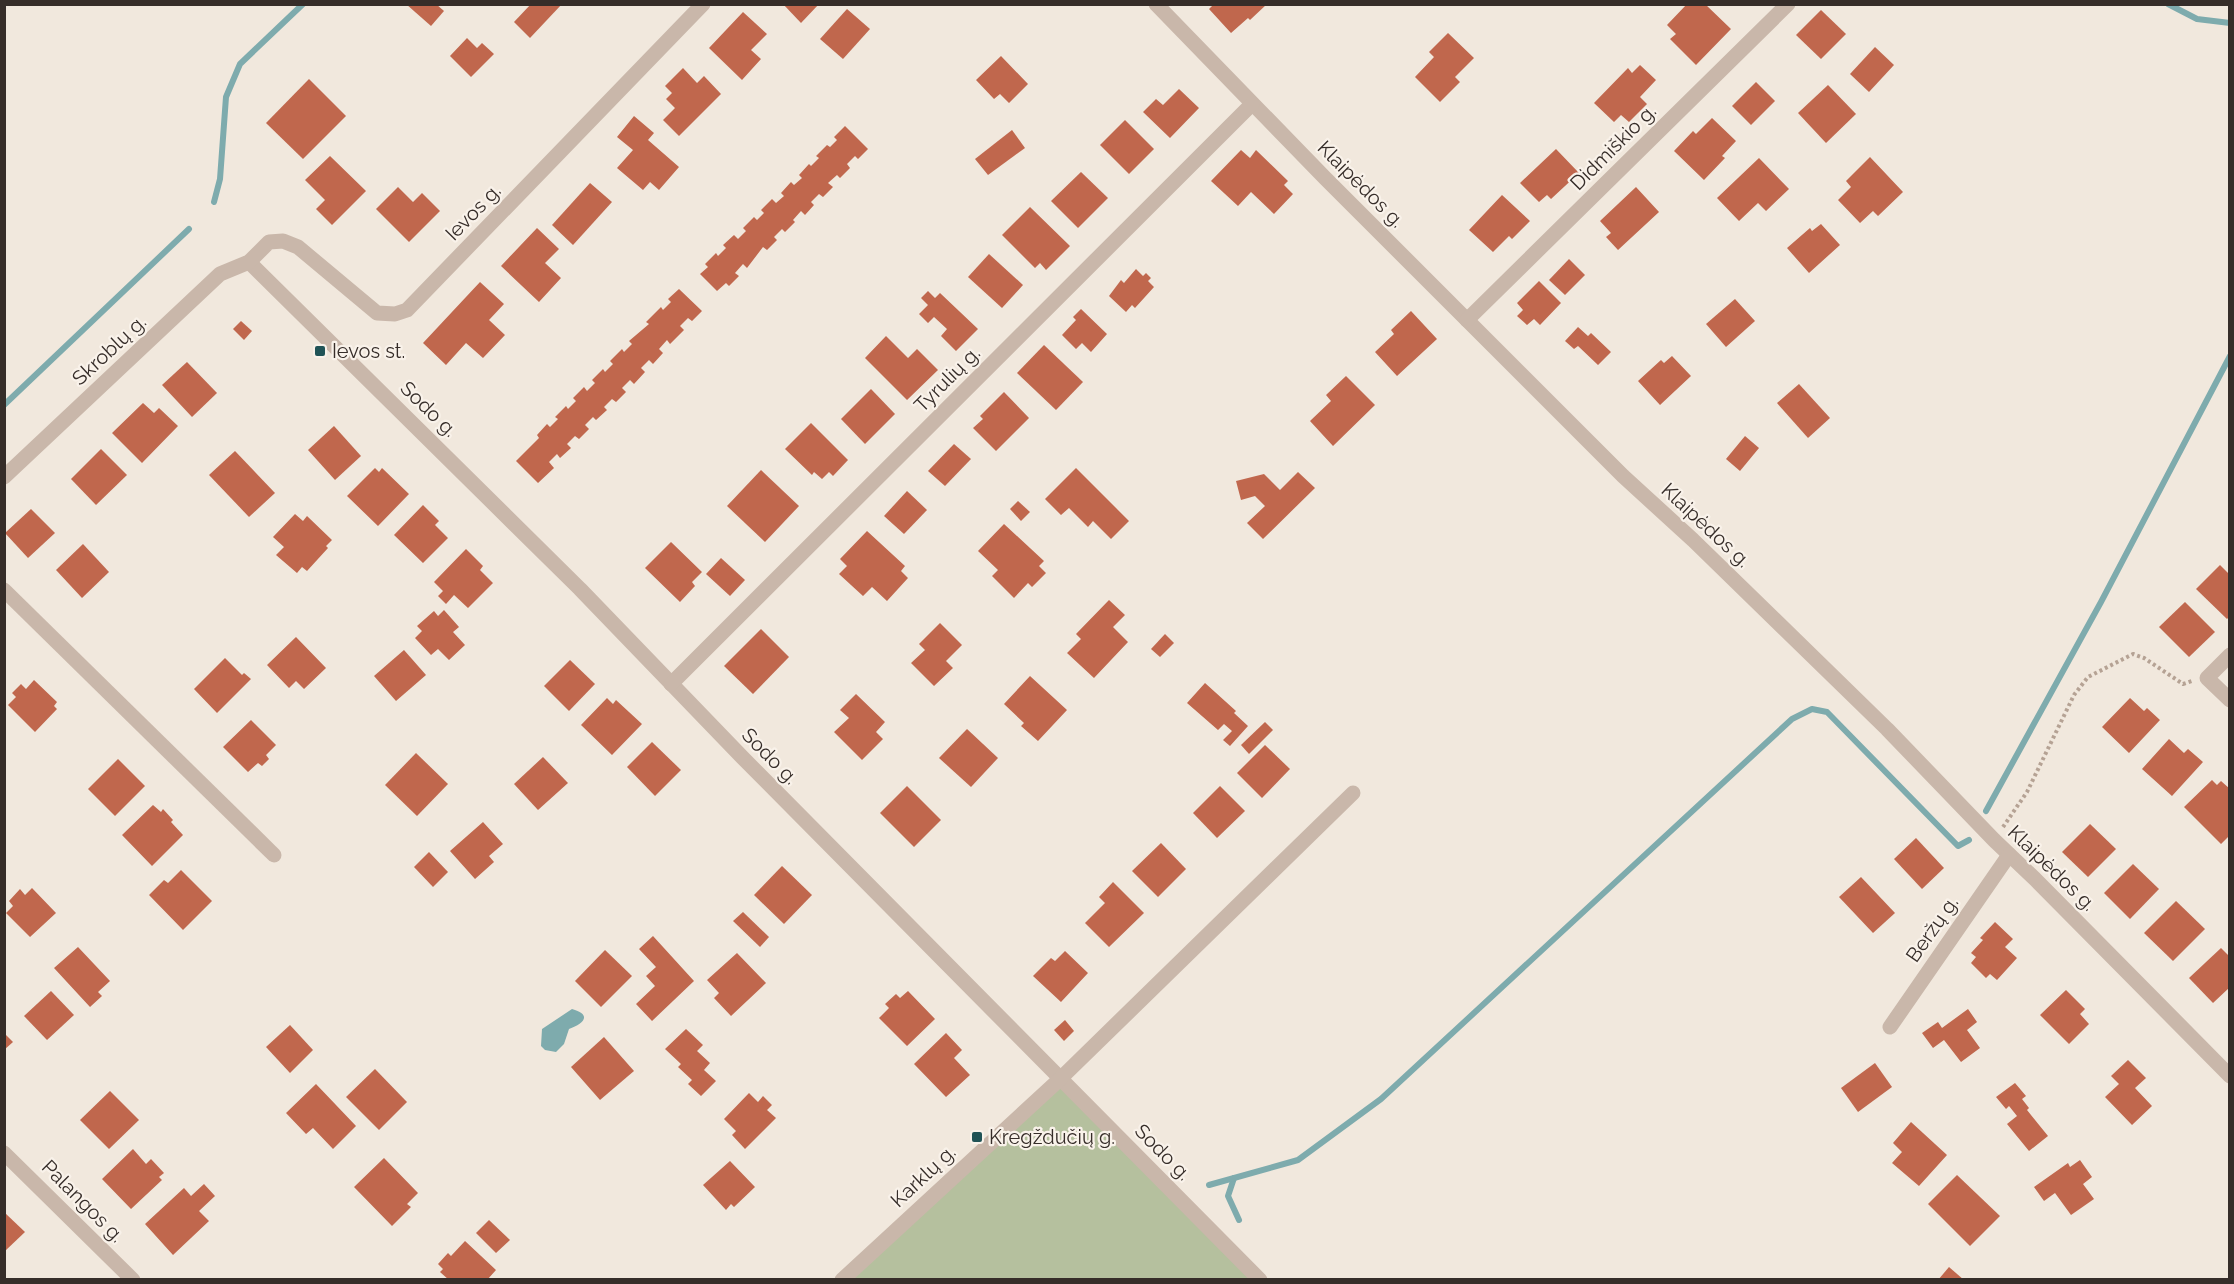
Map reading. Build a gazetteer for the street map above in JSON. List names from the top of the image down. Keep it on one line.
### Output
{"streets":{"street":["Didmiškio g.","Klaipėdos g.","Ievos g.","Skroblų g.","Tyrulių g.","Sodo g.","Beržų g.","Karklų g.","Palangos g."]},"crossings":[["Didmiškio g.","Klaipėdos g."],["Klaipėdos g.","Tyrulių g."],["Klaipėdos g.","Beržų g."],["Ievos g.","Skroblų g."],["Ievos g.","Sodo g."],["Skroblų g.","Sodo g."],["Tyrulių g.","Sodo g."],["Sodo g.","Karklų g."]],"places":{"transit":["Ievos st.","Kregždučių g."]}}
